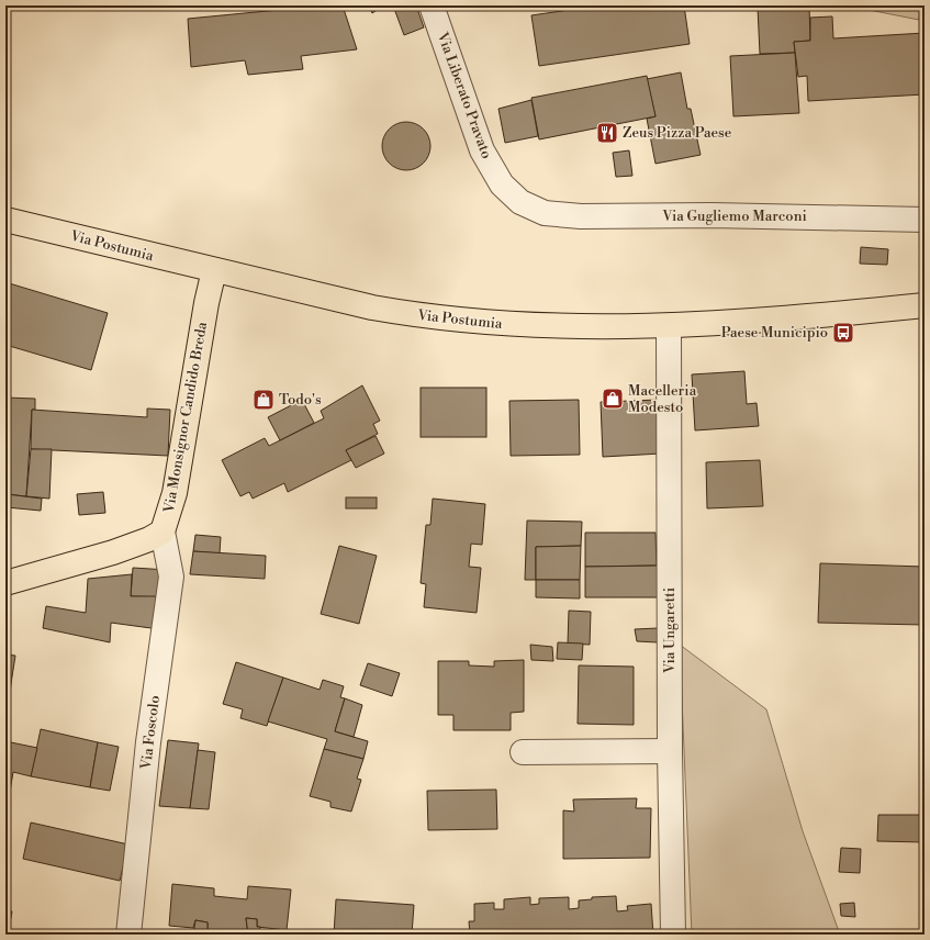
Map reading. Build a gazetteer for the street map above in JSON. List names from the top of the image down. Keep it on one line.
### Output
{"streets":{"main road":["Via Postumia","Via Monsignor Candido Breda"],"street":["Via Liberato Pravato","Via Gugliemo Marconi","Via Ungaretti","Via Foscolo"]},"crossings":[["Via Liberato Pravato","Via Gugliemo Marconi"],["Via Postumia","Via Monsignor Candido Breda"],["Via Postumia","Via Ungaretti"],["Via Monsignor Candido Breda","Via Foscolo"]],"places":{"restaurant":["Zeus Pizza Paese"],"bus stop":["Paese Municipio"],"shop":["Macelleria Modesto","Todo's"]}}
